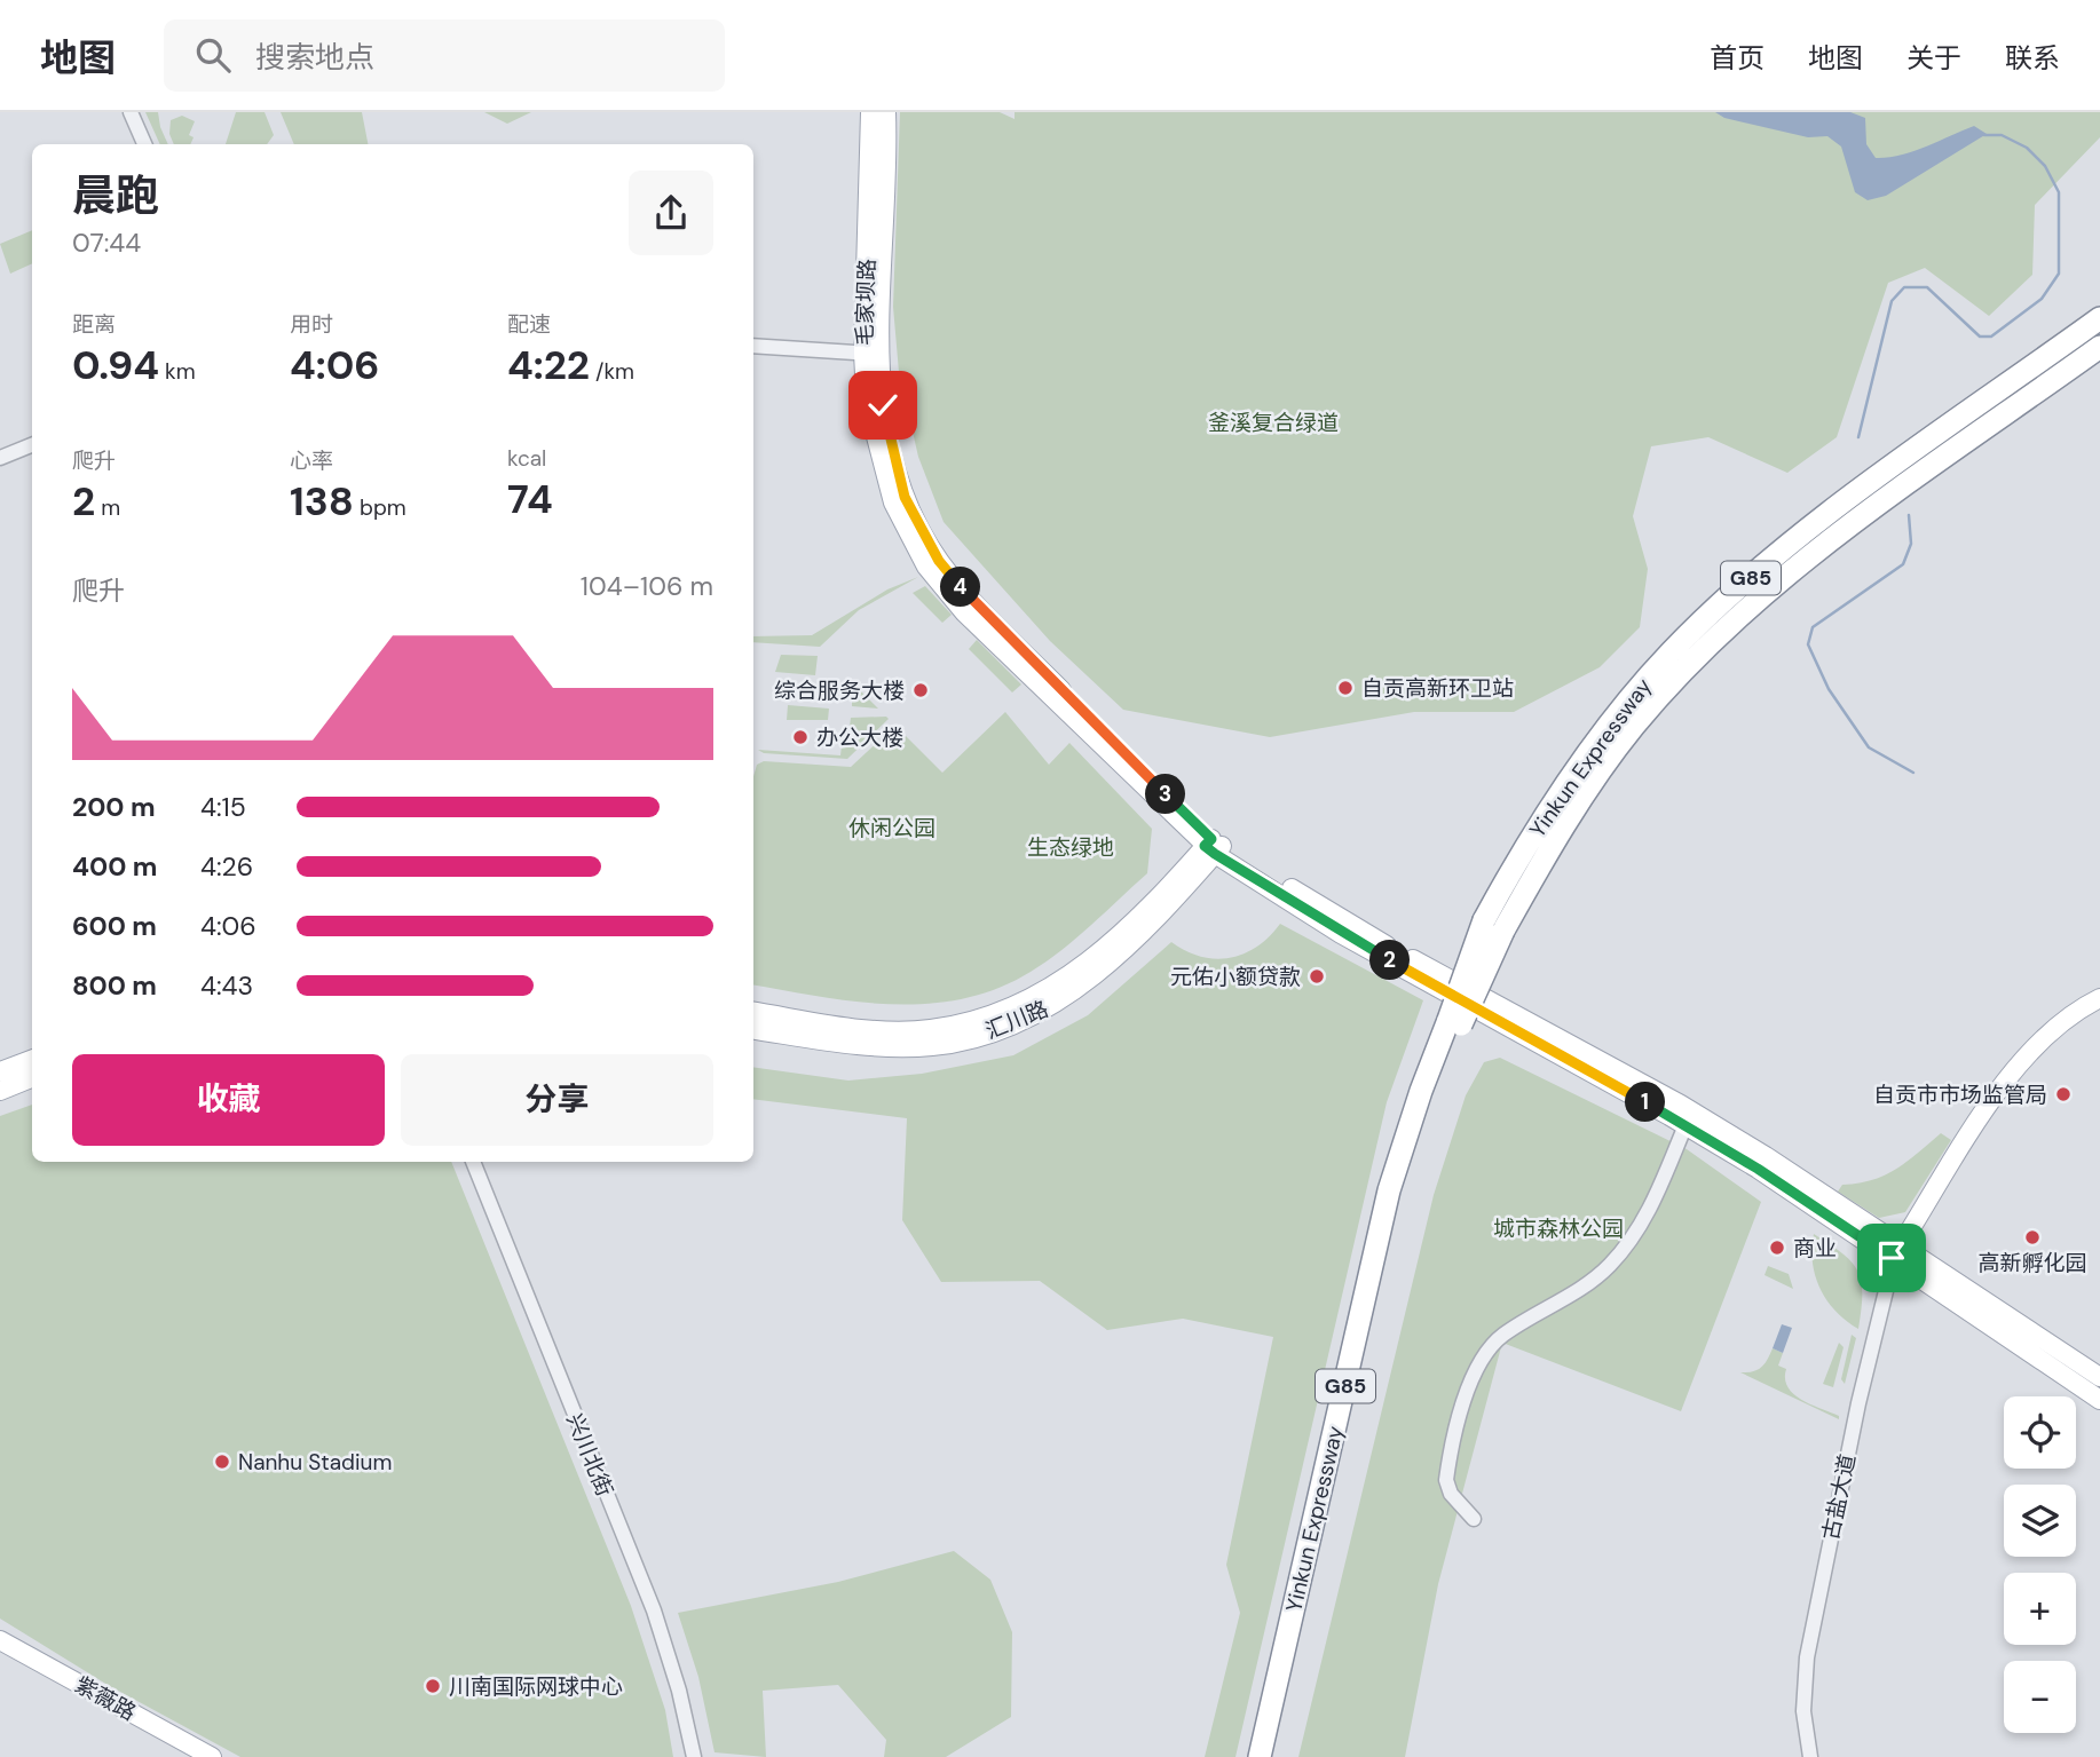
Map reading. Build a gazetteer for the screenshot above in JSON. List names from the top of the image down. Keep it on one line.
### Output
{"streets":{"highway":["G85","Yinkun Expressway"],"main road":["毛家坝路","汇川路","紫薇路"],"street":["兴川北街","古盐大道"]},"crossings":[["毛家坝路","汇川路"]],"parks":["釜溪复合绿道","休闲公园","生态绿地","城市森林公园"],"places":["自贡高新环卫站","综合服务大楼","办公大楼","元佑小额贷款","自贡市市场监管局","高新孵化园","商业","Nanhu Stadium","川南国际网球中心"],"page":{"header":"地图","search":"搜索地点","nav":["首页","地图","关于","联系"],"heading":["晨跑","07:44"],"stats":[["距离","0.94 km"],["用时","4:06"],["配速","4:22 /km"],["爬升","2 m"],["心率","138 bpm"],["kcal","74"]],"chart":["爬升","104–106 m"],"pins":["4","3","2","1"],"list":[{"name":"200 m","note":"4:15"},{"name":"400 m","note":"4:26"},{"name":"600 m","note":"4:06"},{"name":"800 m","note":"4:43"}],"buttons":["收藏","分享"],"map_buttons":["+","−"]}}
